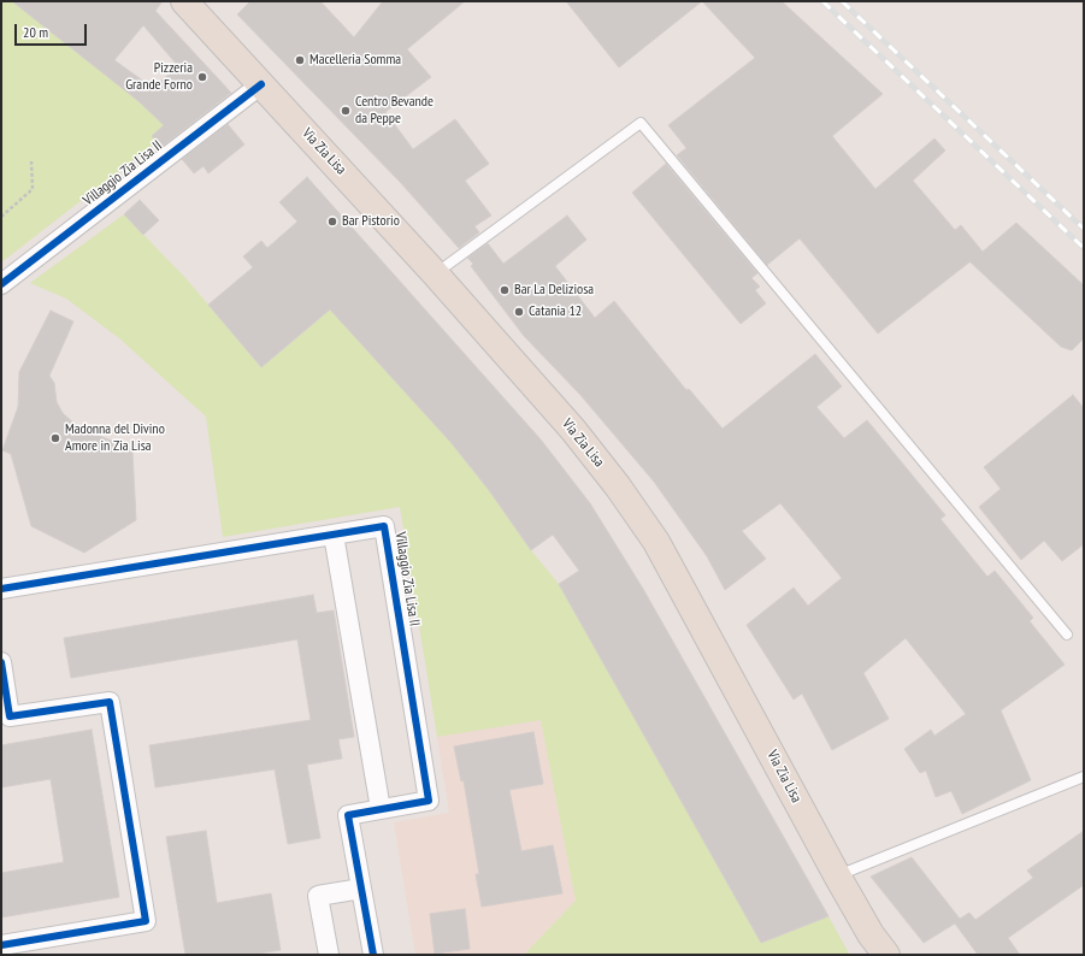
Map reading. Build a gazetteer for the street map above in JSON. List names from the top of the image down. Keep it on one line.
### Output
{"streets":{"main road":["Via Zia Lisa"],"street":["Villaggio Zia Lisa II"]},"crossings":[["Via Zia Lisa","Villaggio Zia Lisa II"]],"places":["Macelleria Somma","Pizzeria Grande Forno","Centro Bevande da Peppe","Bar Pistorio","Bar La Deliziosa","Catania 12","Madonna del Divino Amore in Zia Lisa"],"scale_bar":"20 m"}
